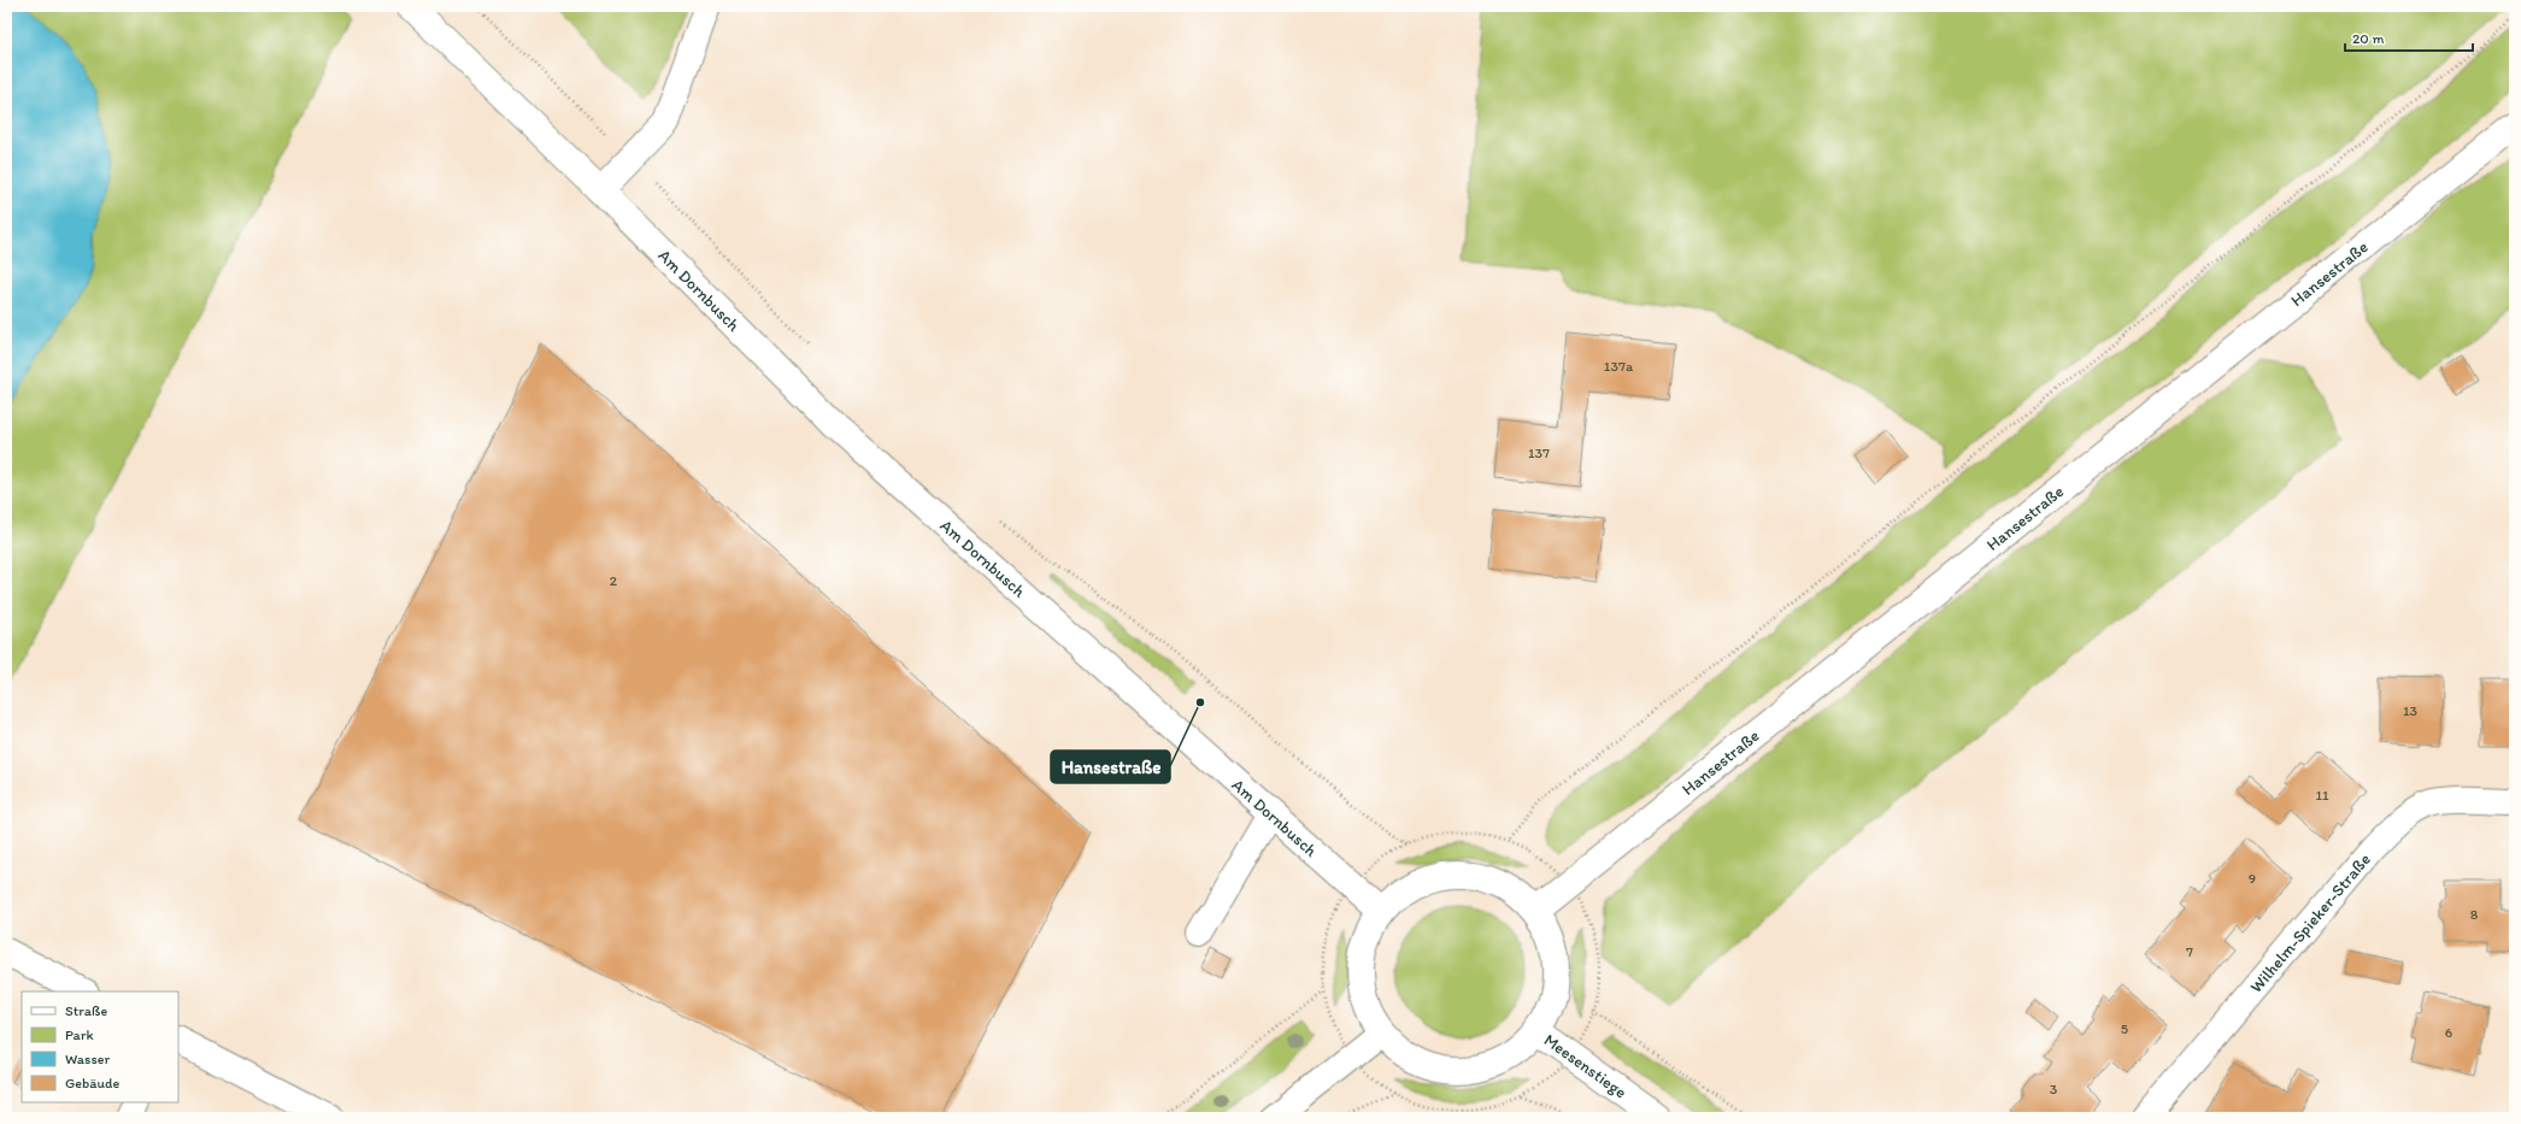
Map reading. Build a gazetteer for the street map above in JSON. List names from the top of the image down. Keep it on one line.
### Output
{"streets":{"street":["Hansestraße","Am Dornbusch","Wilhelm-Spieker-Straße","Meesenstiege"]},"places":["Hansestraße"],"house_numbers":["137a","137","2","13","11","9","8","7","5","6","3"],"legend":["Straße","Park","Wasser","Gebäude"],"scale_bar":"20 m"}
